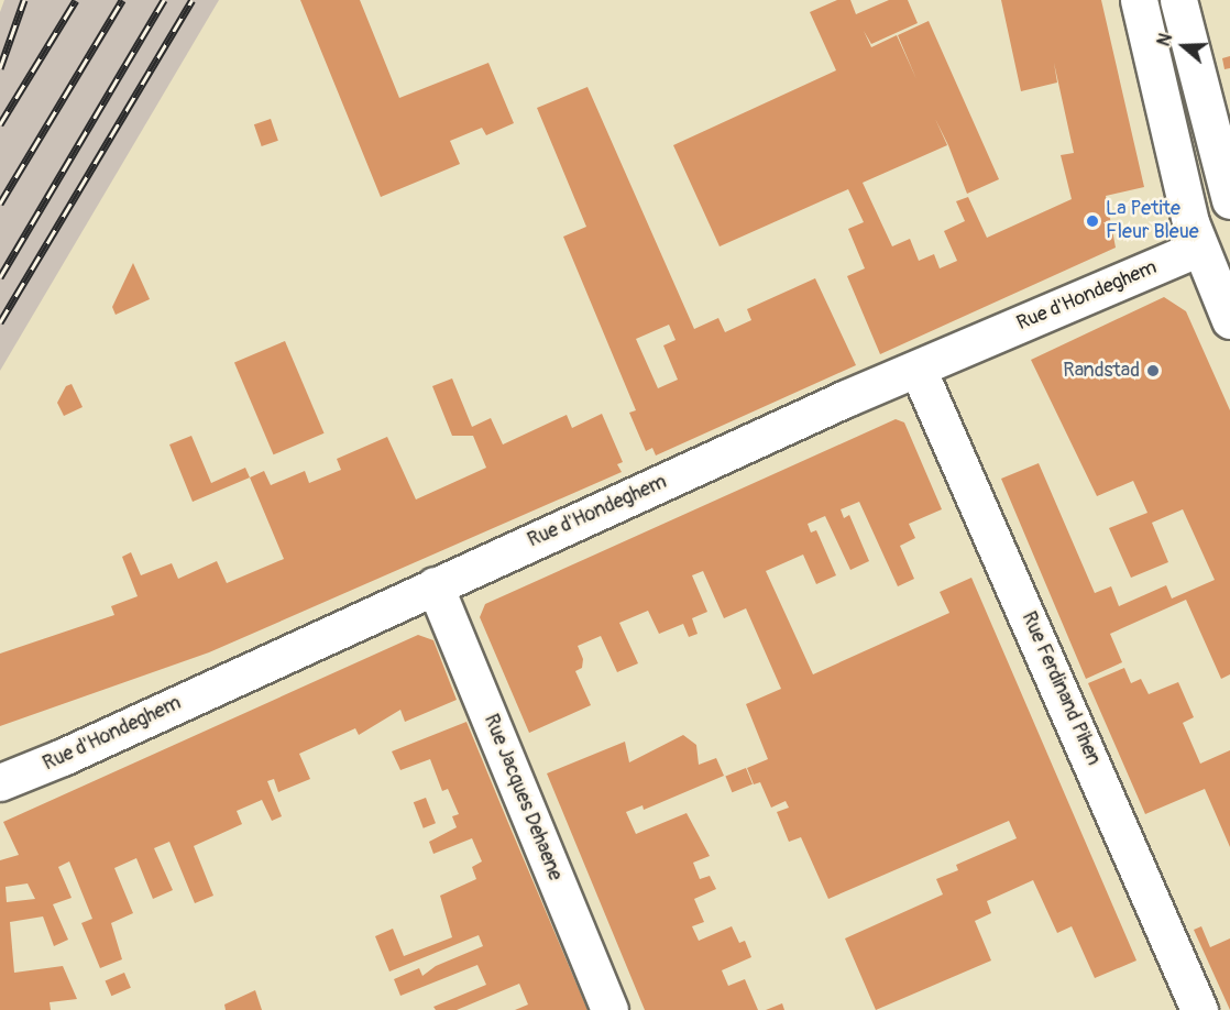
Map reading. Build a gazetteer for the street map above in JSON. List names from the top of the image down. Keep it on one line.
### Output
{"streets":{"street":["Rue d'Hondeghem","Rue Ferdinand Pihen","Rue Jacques Dehaene"]},"crossings":[["Rue d'Hondeghem","Rue Ferdinand Pihen"],["Rue d'Hondeghem","Rue Jacques Dehaene"]],"places":["La Petite Fleur Bleue","Randstad"],"north":"left"}
